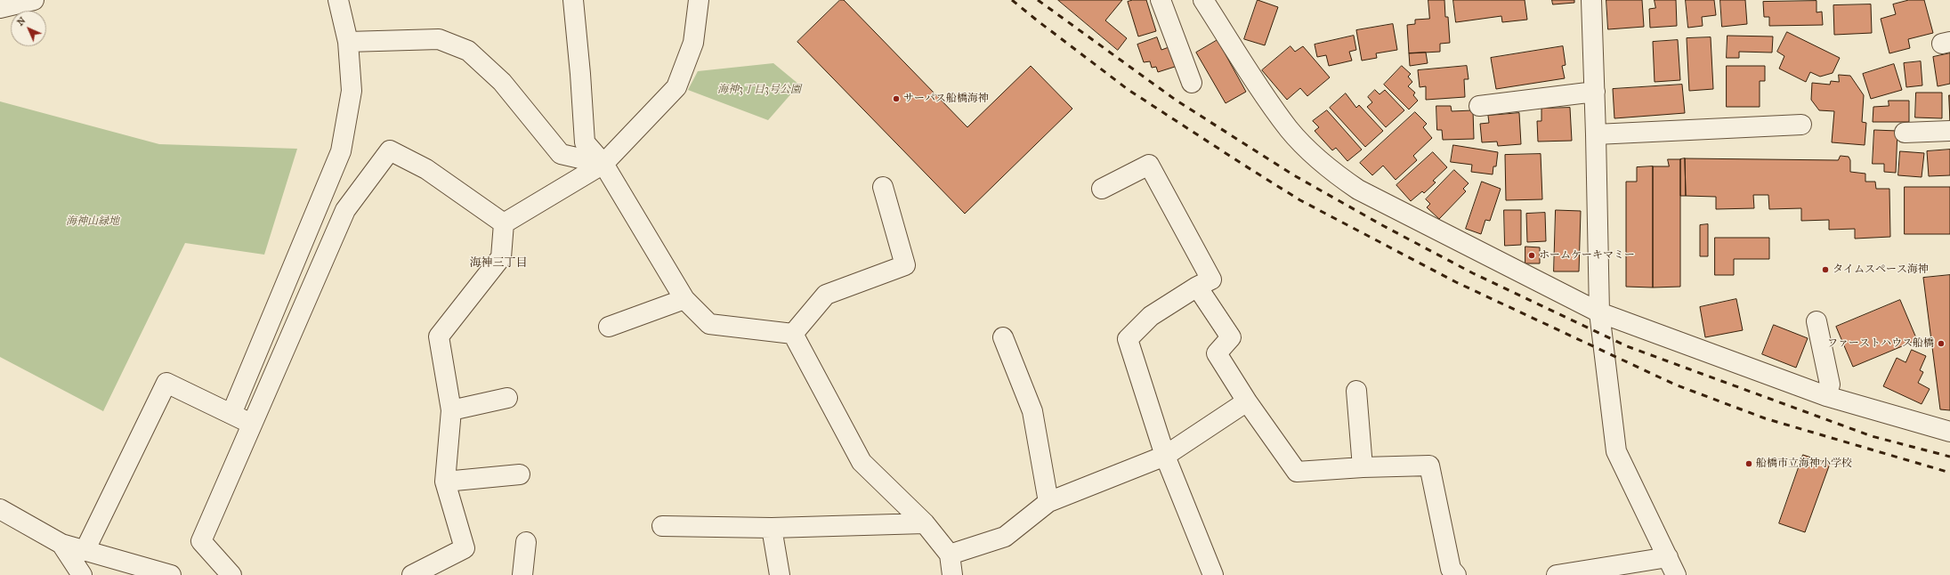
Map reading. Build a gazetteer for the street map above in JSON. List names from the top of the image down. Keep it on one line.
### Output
{"districts":["海神三丁目"],"parks":["海神3丁目3号公園","海神山緑地"],"places":["サーパス船橋海神","ホームケーキマミー","タイムスペース海神","ファーストハウス船橋","船橋市立海神小学校"],"north":"top left"}
